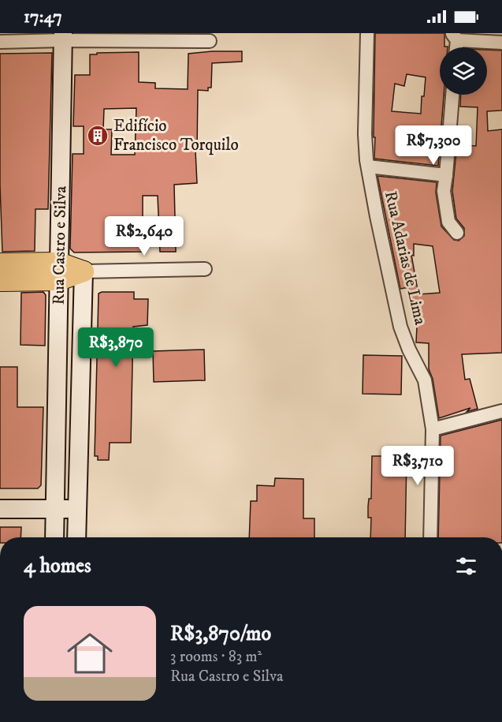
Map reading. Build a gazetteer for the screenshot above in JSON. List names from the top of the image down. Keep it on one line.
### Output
{"streets":{"street":["Rua Castro e Silva","Rua Adarias de Lima"]},"places":{"building":["Edifício Francisco Torquilo"]},"page":{"status":"17:47","price":["R$7,300","R$2,640","R$3,870","R$3,710"],"heading":"4 homes","list":[{"name":"R$3,870/mo","note":"3 rooms · 83 m² · Rua Castro e Silva"}]}}
